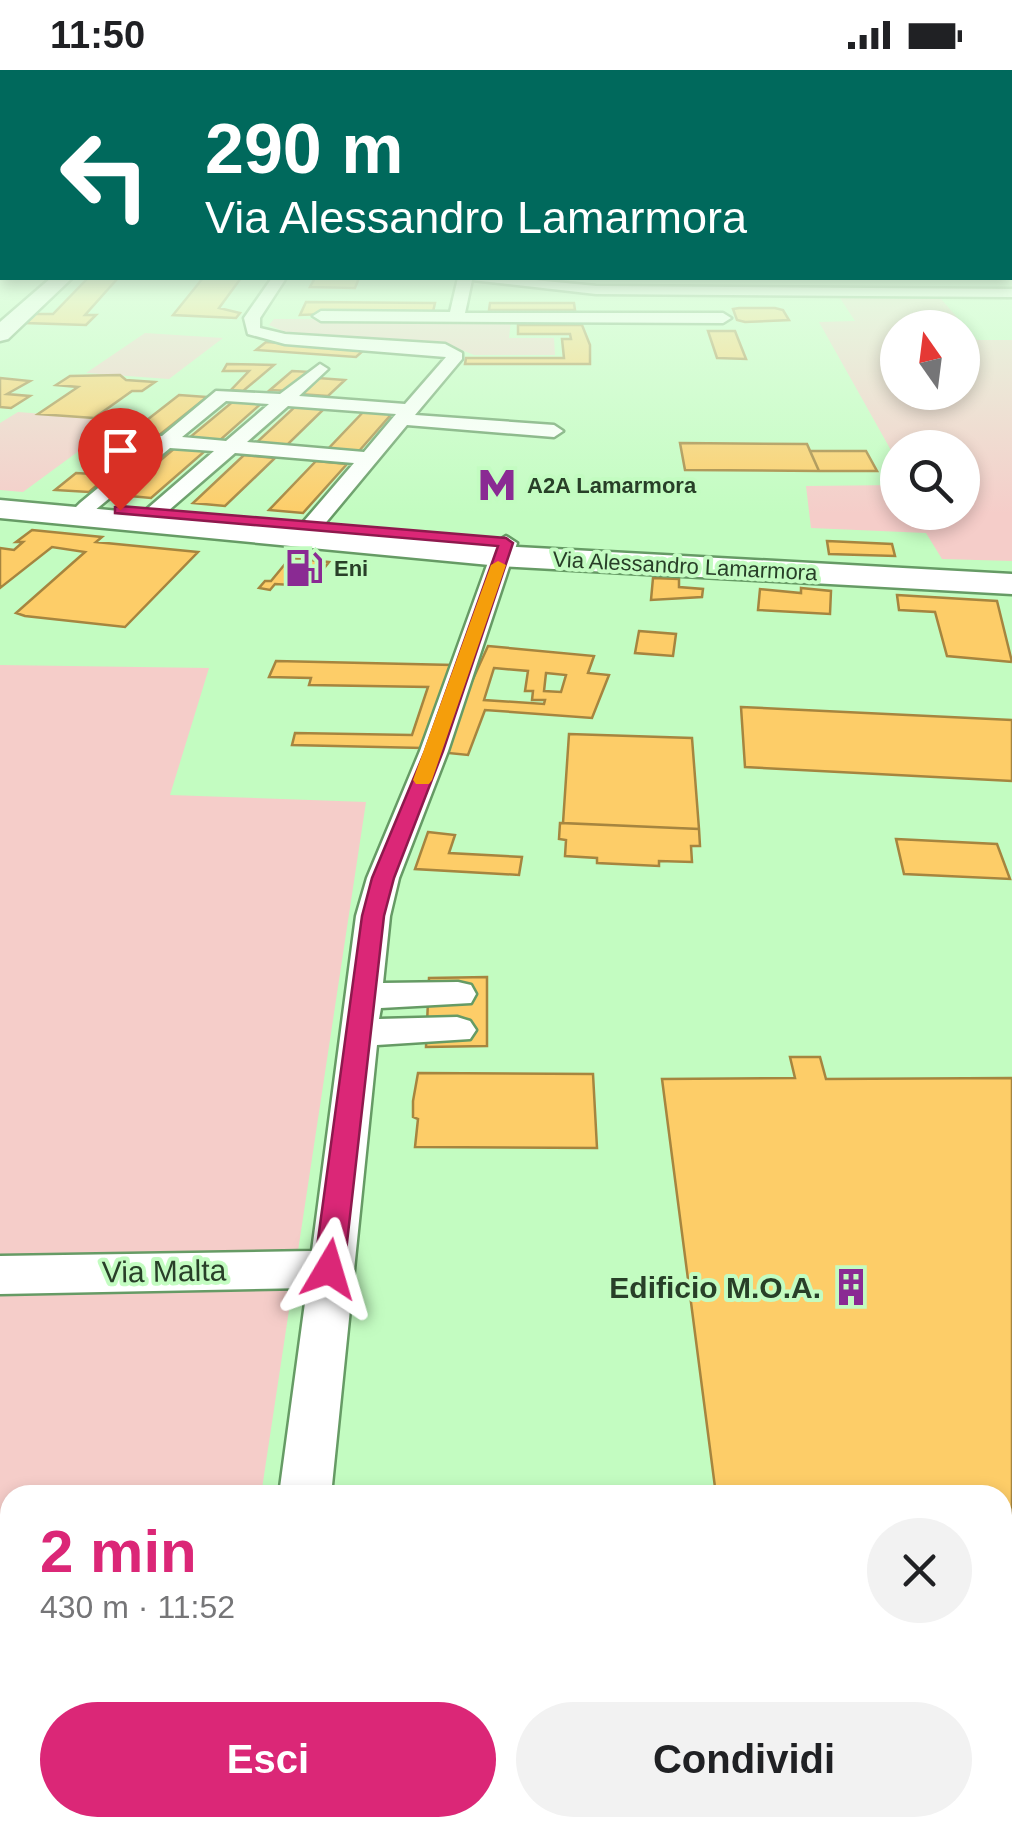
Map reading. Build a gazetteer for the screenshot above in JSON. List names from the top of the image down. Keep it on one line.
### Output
{"streets":{"main road":["Via Alessandro Lamarmora"],"street":["Via Malta"]},"places":{"metro station":["A2A Lamarmora"],"fuel station":["Eni"],"building":["Edificio M.O.A."]},"north":"top","page":{"status":"11:50","turn":["290 m","Via Alessandro Lamarmora"],"heading":["2 min","430 m · 11:52"],"buttons":["Esci","Condividi"]}}
